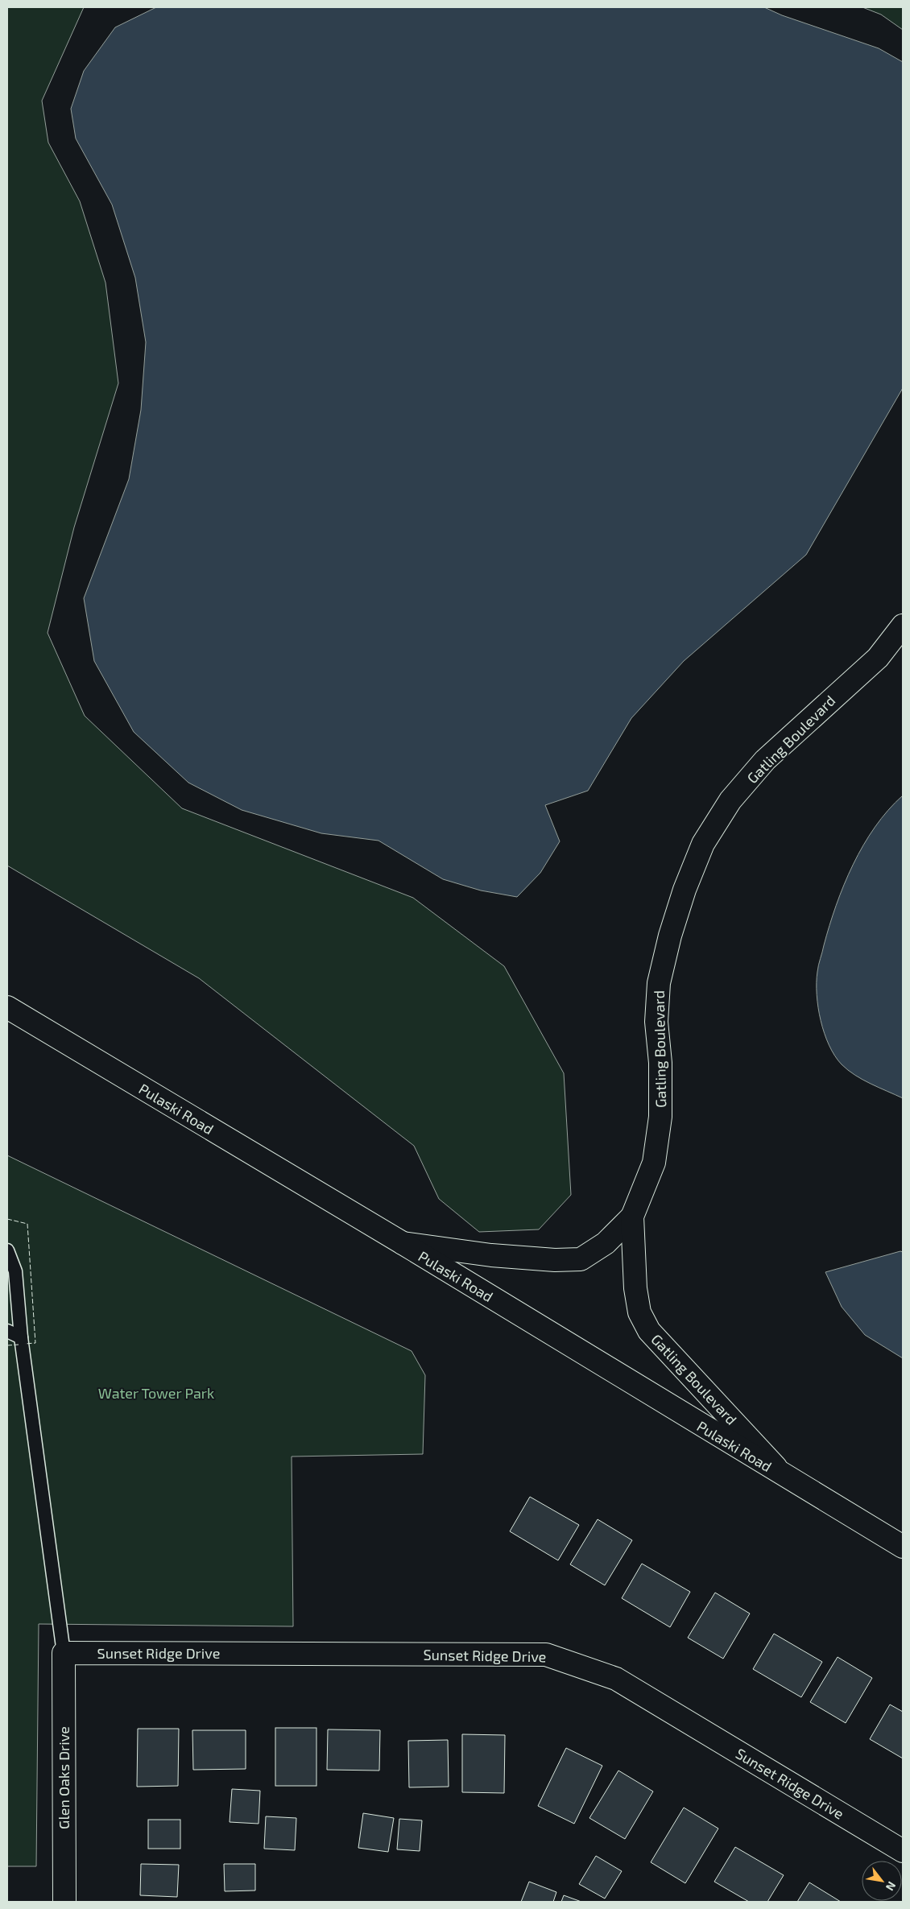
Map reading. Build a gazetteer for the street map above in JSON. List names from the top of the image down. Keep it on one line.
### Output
{"streets":{"street":["Gatling Boulevard","Pulaski Road","Sunset Ridge Drive","Glen Oaks Drive"]},"crossings":[["Gatling Boulevard","Pulaski Road"],["Sunset Ridge Drive","Glen Oaks Drive"]],"parks":["Water Tower Park"],"north":"bottom right"}
